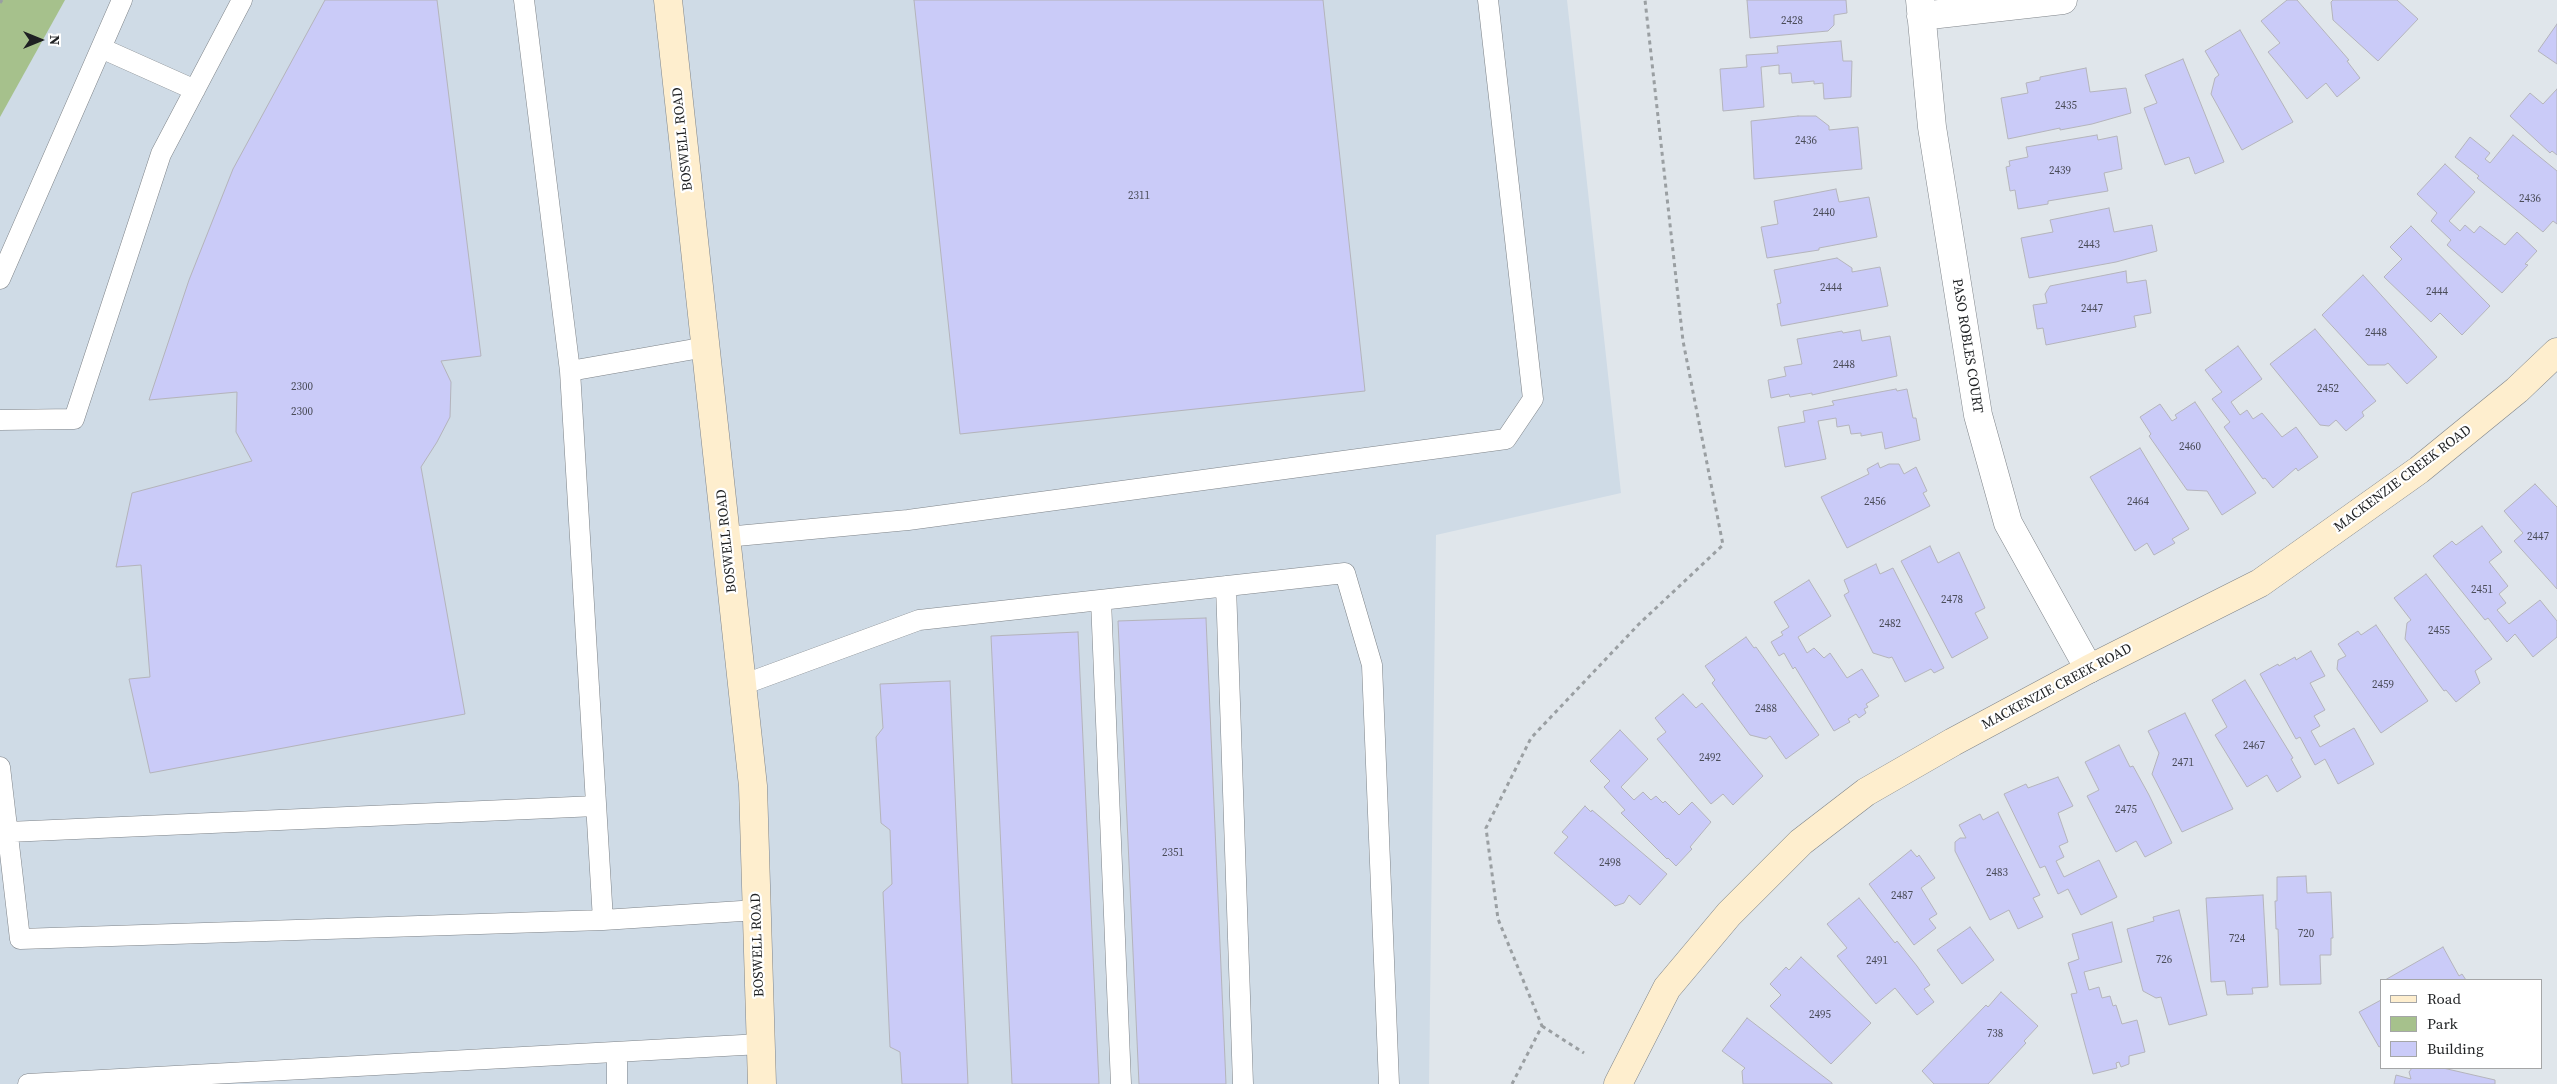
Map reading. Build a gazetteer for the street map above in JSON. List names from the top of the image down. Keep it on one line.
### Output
{"streets":{"street":["BOSWELL ROAD","PASO ROBLES COURT","MACKENZIE CREEK ROAD"]},"crossings":[["PASO ROBLES COURT","MACKENZIE CREEK ROAD"]],"house_numbers":["2428","2435","2436","2439","2311","2436","2440","2443","2444","2444","2447","2448","2448","2300","2452","2300","2460","2456","2464","2447","2451","2478","2482","2455","2459","2488","2467","2492","2471","2475","2351","2498","2483","2487","720","724","726","2491","2495","738"],"legend":["Road","Park","Building"],"north":"right"}
